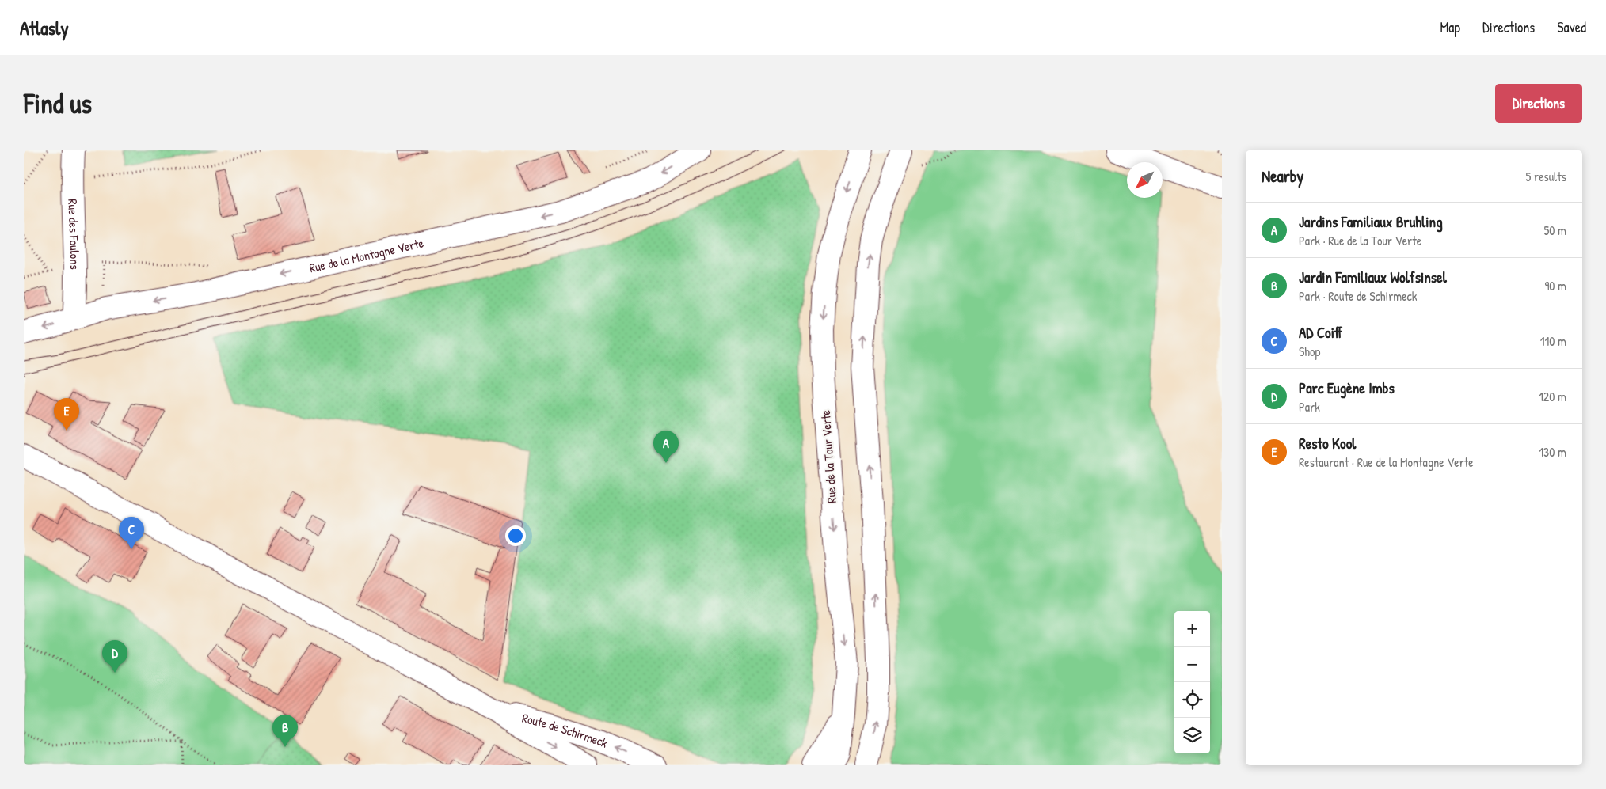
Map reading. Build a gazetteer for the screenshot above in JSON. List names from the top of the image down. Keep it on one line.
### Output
{"streets":{"main road":["Rue des Foulons","Rue de la Montagne Verte","Rue de la Tour Verte","Route de Schirmeck"]},"crossings":[["Rue des Foulons","Rue de la Montagne Verte"]],"one_way":["Rue de la Montagne Verte"],"north":"bottom left","page":{"header":"Atlasly","nav":["Map","Directions","Saved"],"buttons":"Directions","title":"Find us","heading":["Nearby","5 results"],"list":[{"mark":"A","name":"Jardins Familiaux Bruhling","note":"Park · Rue de la Tour Verte","value":"50 m"},{"mark":"B","name":"Jardin Familiaux Wolfsinsel","note":"Park · Route de Schirmeck","value":"90 m"},{"mark":"C","name":"AD Coiff","note":"Shop","value":"110 m"},{"mark":"D","name":"Parc Eugène Imbs","note":"Park","value":"120 m"},{"mark":"E","name":"Resto Kool","note":"Restaurant · Rue de la Montagne Verte","value":"130 m"}],"pins":["E","A","C","D","B"],"map_buttons":["+","−"]}}
